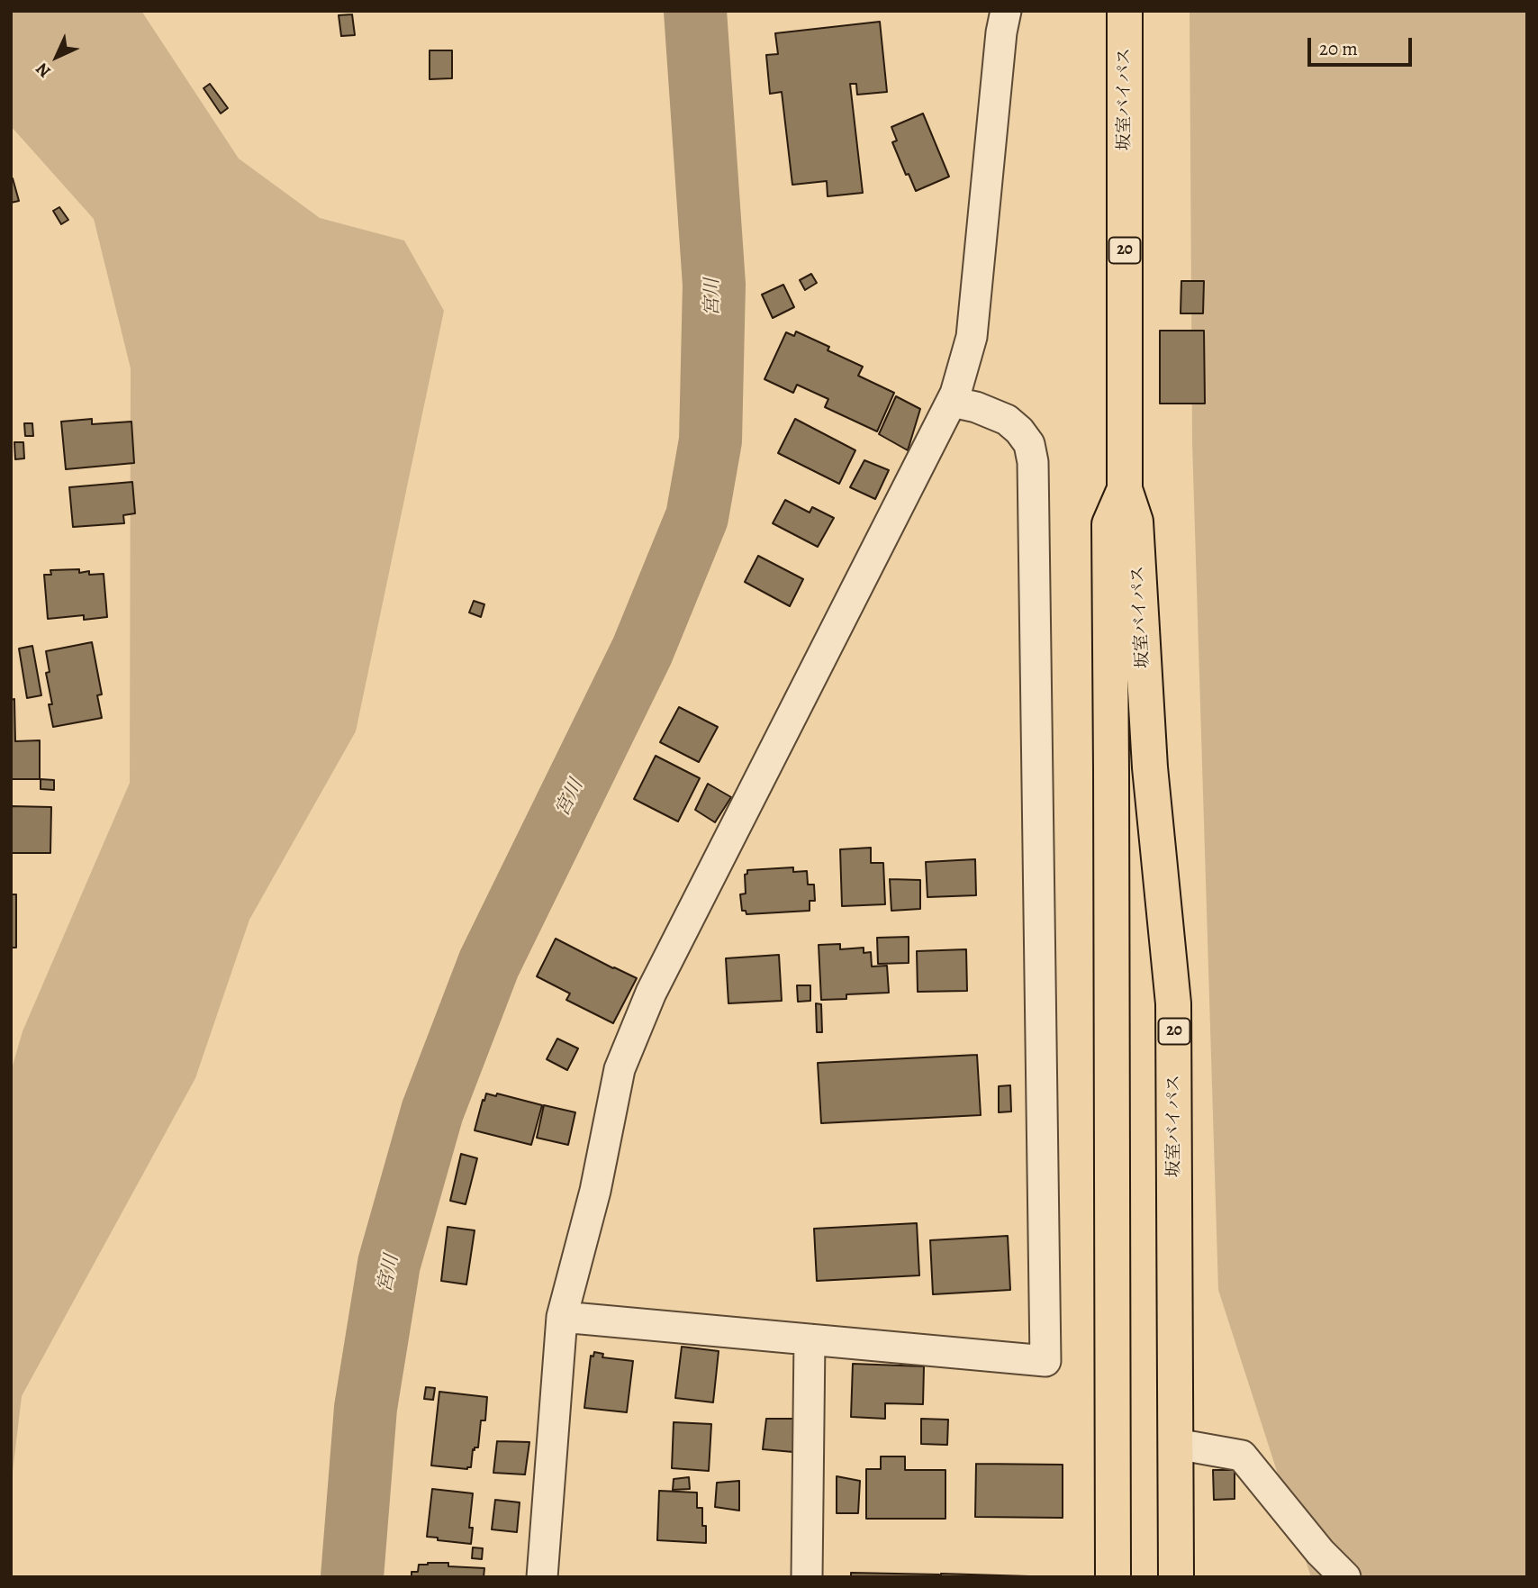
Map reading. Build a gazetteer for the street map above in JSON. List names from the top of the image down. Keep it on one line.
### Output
{"streets":{"highway":["坂室バイパス","20"]},"water":["宮川"],"scale_bar":"20 m","north":"bottom left"}
